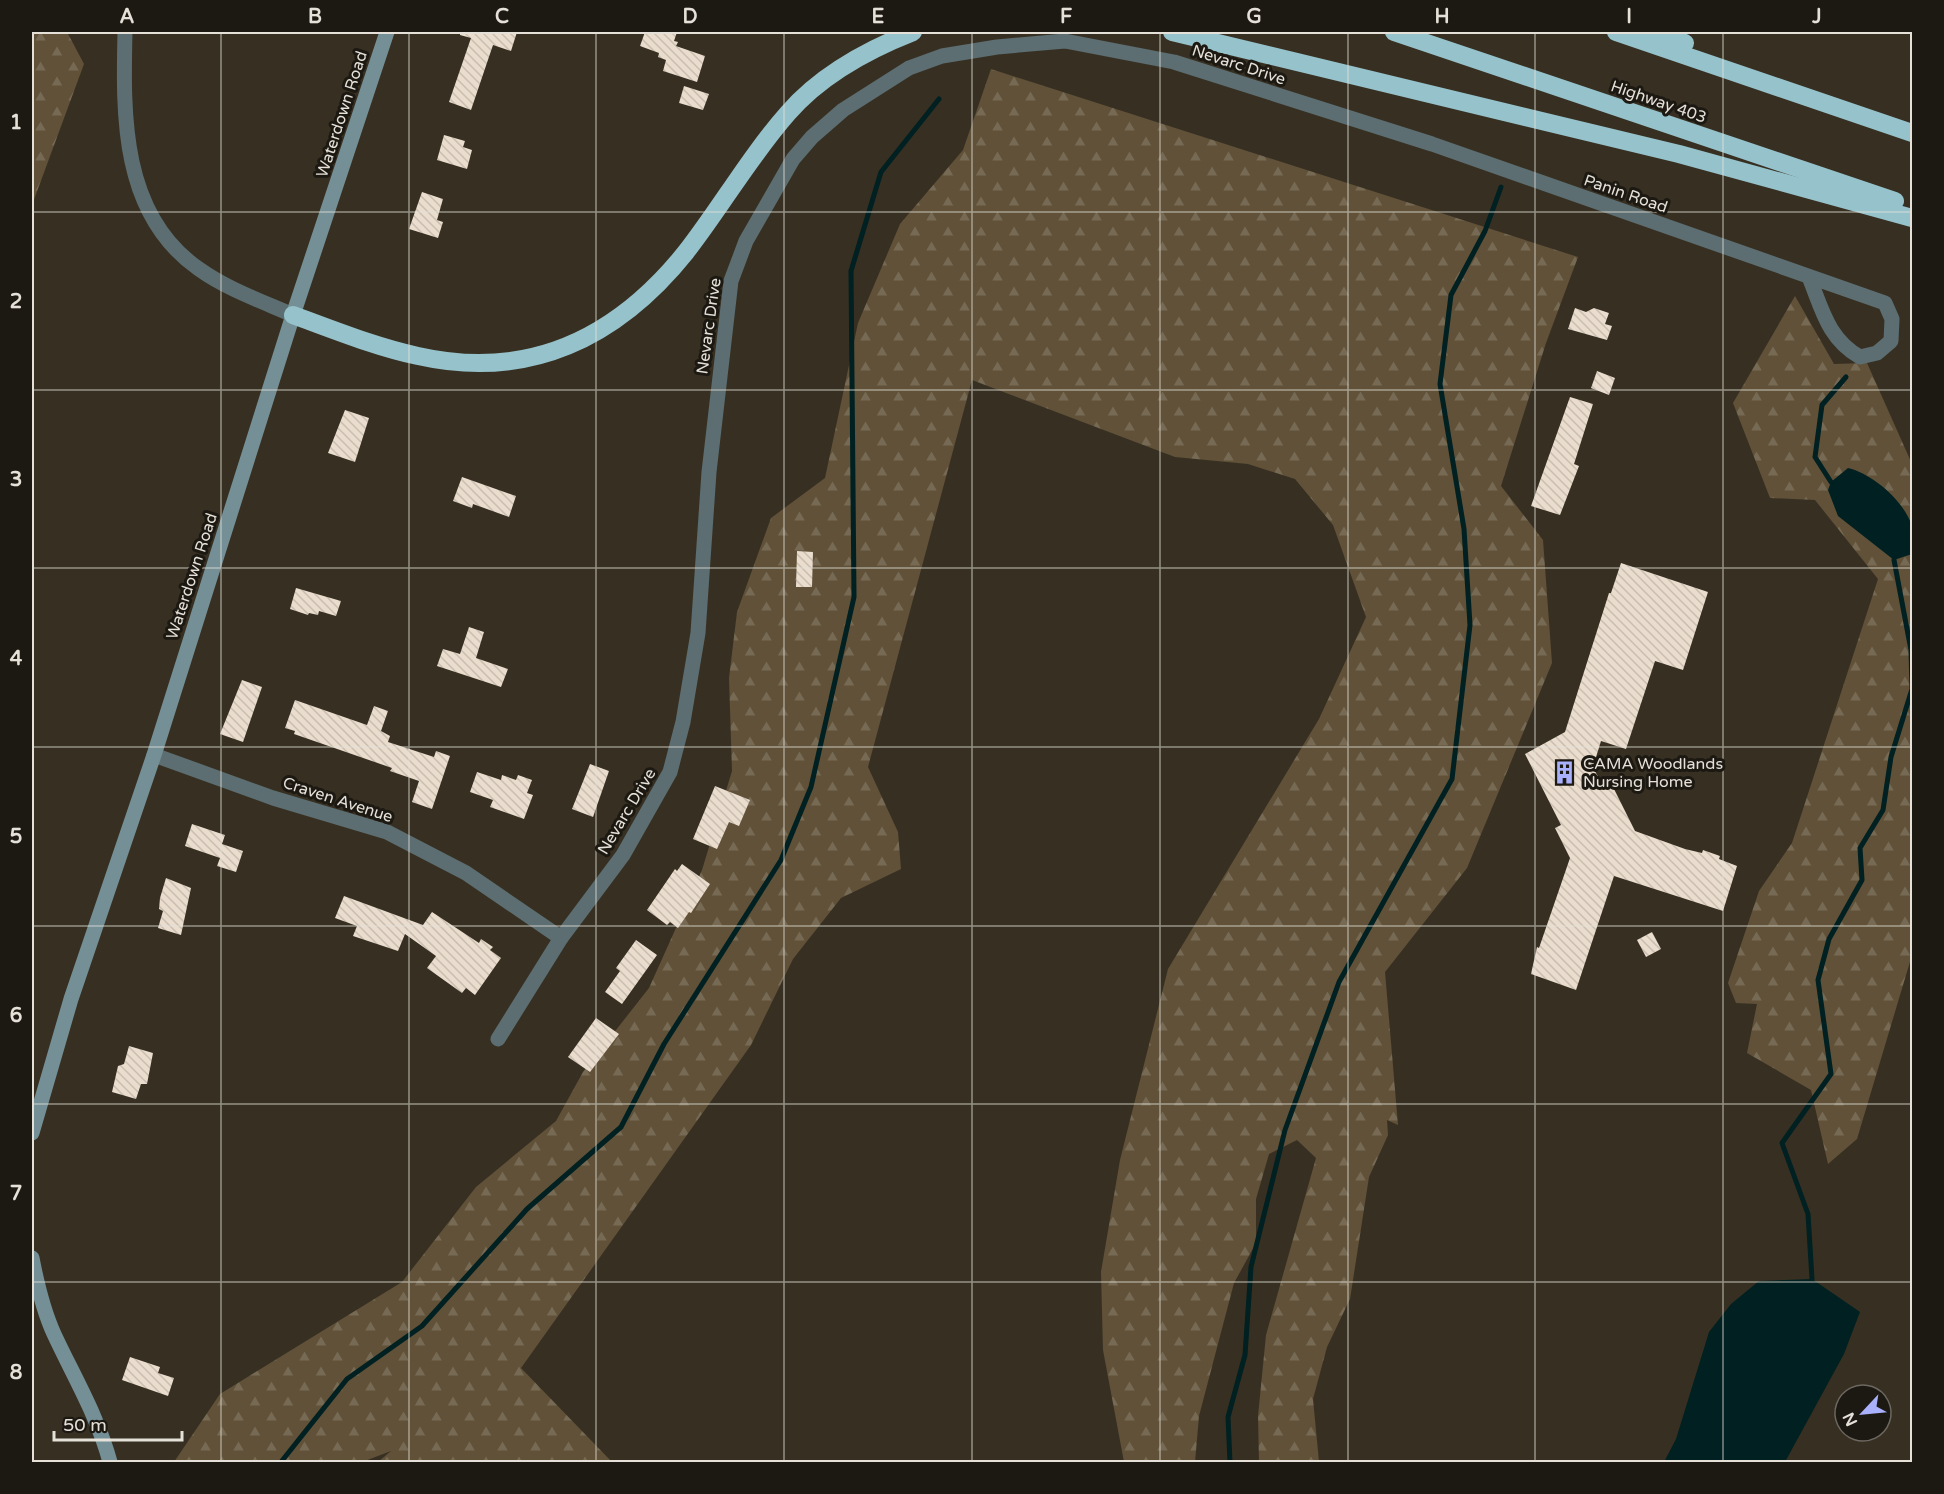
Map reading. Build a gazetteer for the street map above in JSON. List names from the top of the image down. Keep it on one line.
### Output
{"streets":{"highway":["Highway 403"],"main road":["Waterdown Road"],"street":["Nevarc Drive","Panin Road","Craven Avenue"]},"crossings":[["Nevarc Drive","Panin Road"],["Nevarc Drive","Craven Avenue"],["Waterdown Road","Craven Avenue"]],"places":{"building":["CAMA Woodlands Nursing Home"]},"scale_bar":"50 m","north":"bottom left","grid":{"columns":["A","B","C","D","E","F","G","H","I","J"],"rows":["1","2","3","4","5","6","7","8"]}}
